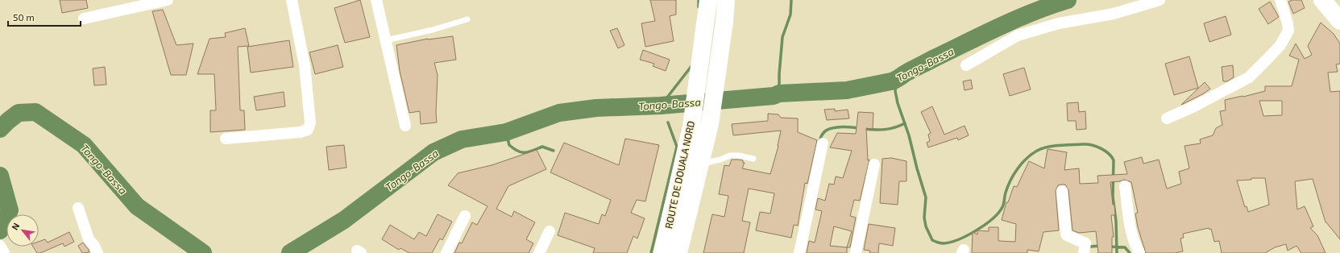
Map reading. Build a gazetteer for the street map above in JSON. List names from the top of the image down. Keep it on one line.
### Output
{"streets":{"main road":["ROUTE DE DOUALA NORD"]},"water":["Tongo-Bassa"],"scale_bar":"50 m","north":"top left"}
